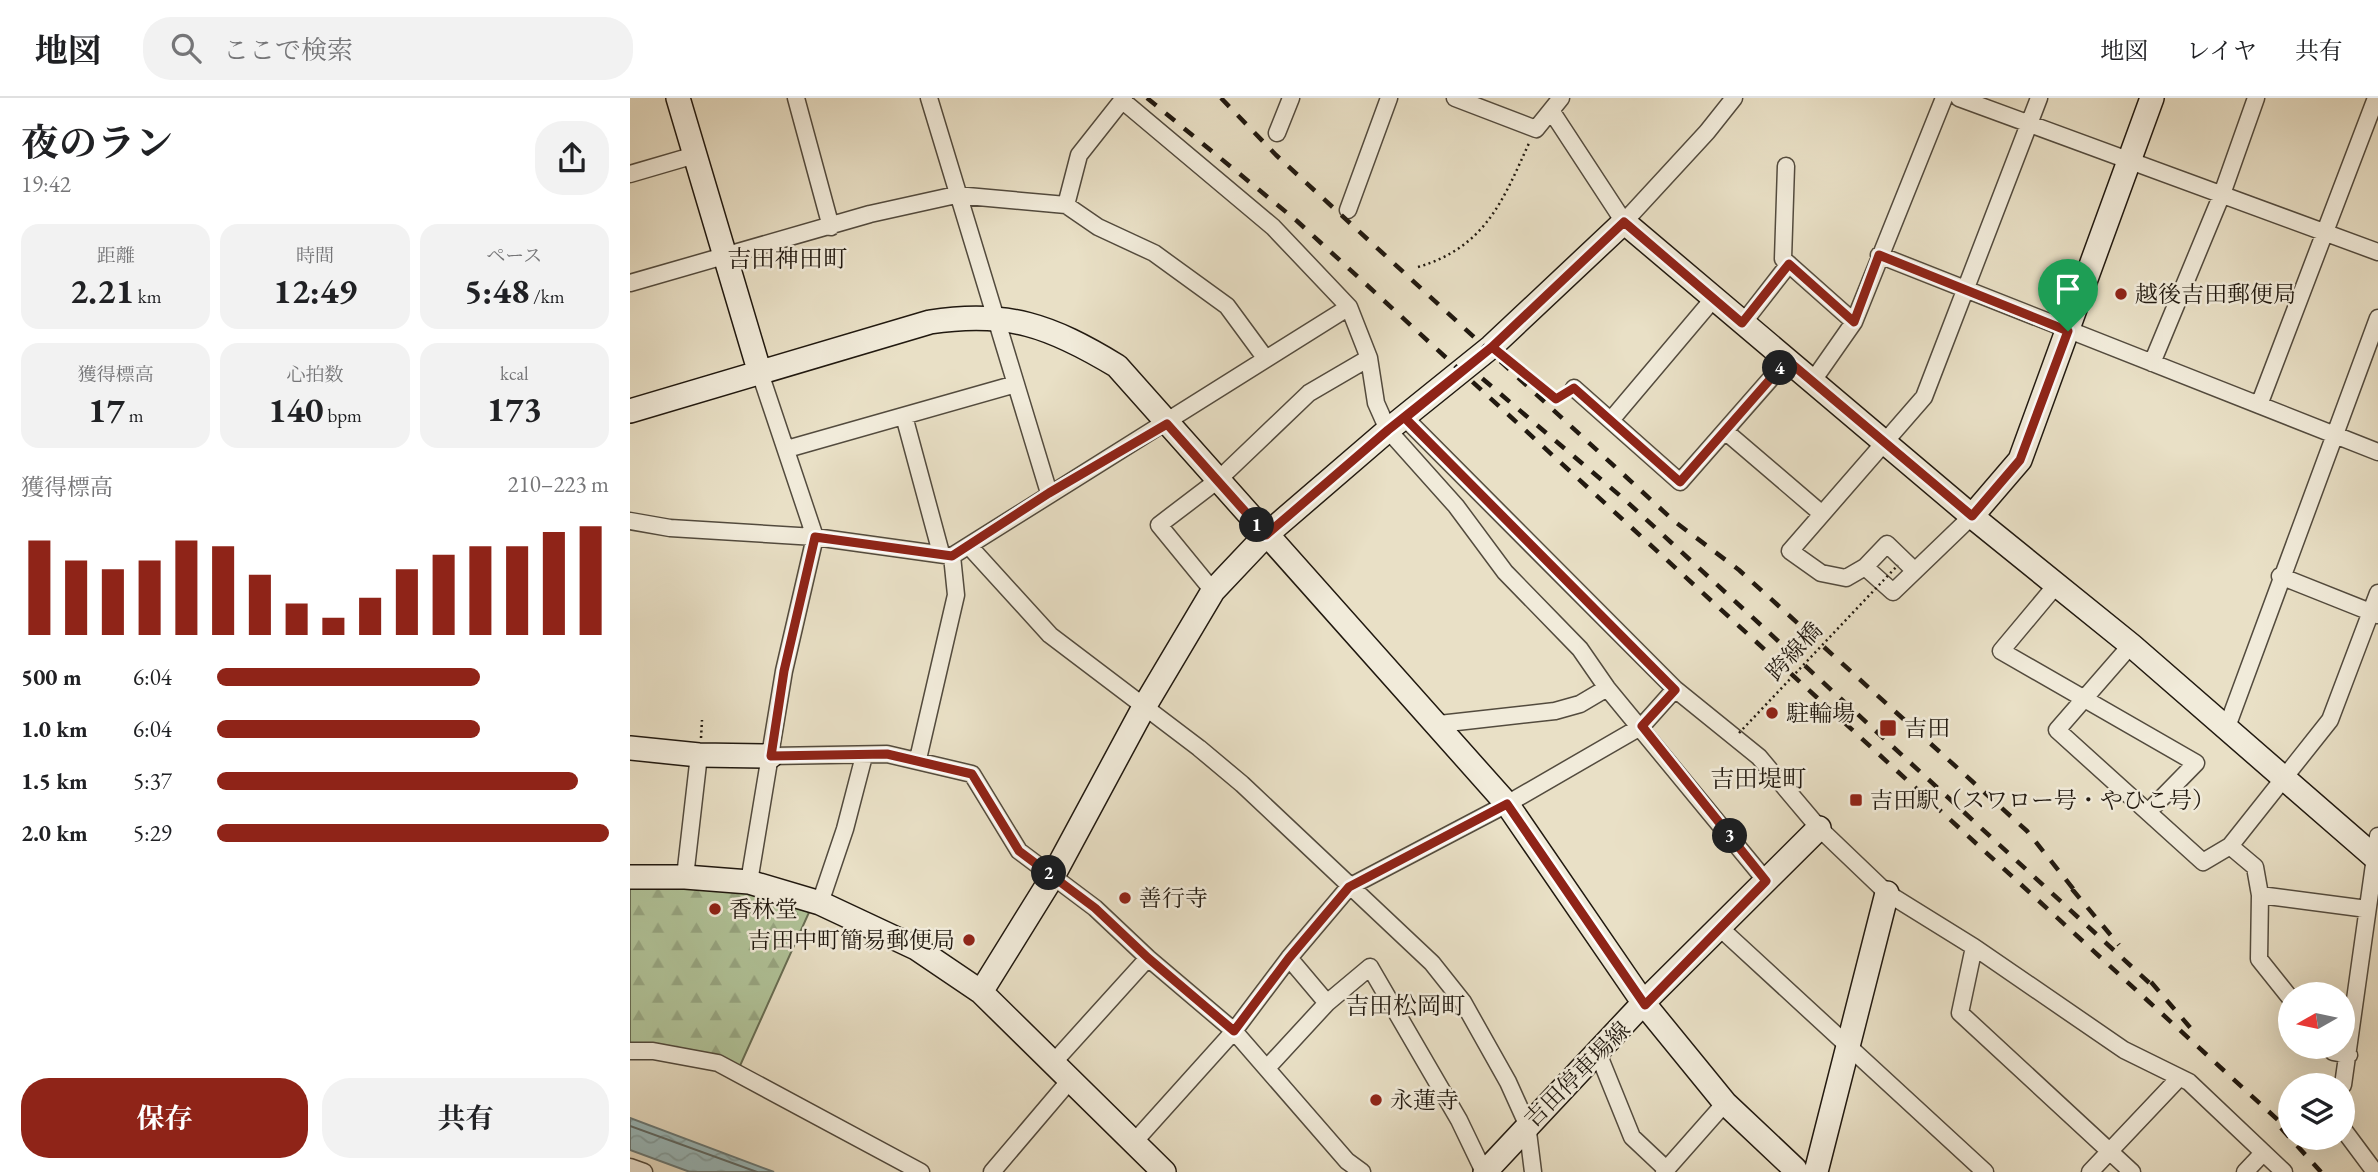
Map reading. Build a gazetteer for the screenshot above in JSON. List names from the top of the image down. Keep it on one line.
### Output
{"streets":{"street":["吉田停車場線"],"path":["跨線橋"]},"districts":["吉田神田町","吉田堤町","吉田松岡町"],"places":{"other":["越後吉田郵便局","駐輪場","善行寺","香林堂","吉田中町簡易郵便局","永蓮寺"],"transit":["吉田","吉田駅（スワロー号・やひこ号）"]},"north":"left","page":{"header":"地図","search":"ここで検索","nav":["地図","レイヤ","共有"],"heading":["夜のラン","19:42"],"stats":[["距離","2.21 km"],["時間","12:49"],["ペース","5:48 /km"],["獲得標高","17 m"],["心拍数","140 bpm"],["kcal","173"]],"pins":["4","1","3","2"],"chart":["獲得標高","210–223 m"],"list":[{"name":"500 m","note":"6:04"},{"name":"1.0 km","note":"6:04"},{"name":"1.5 km","note":"5:37"},{"name":"2.0 km","note":"5:29"}],"buttons":["保存","共有"]}}
